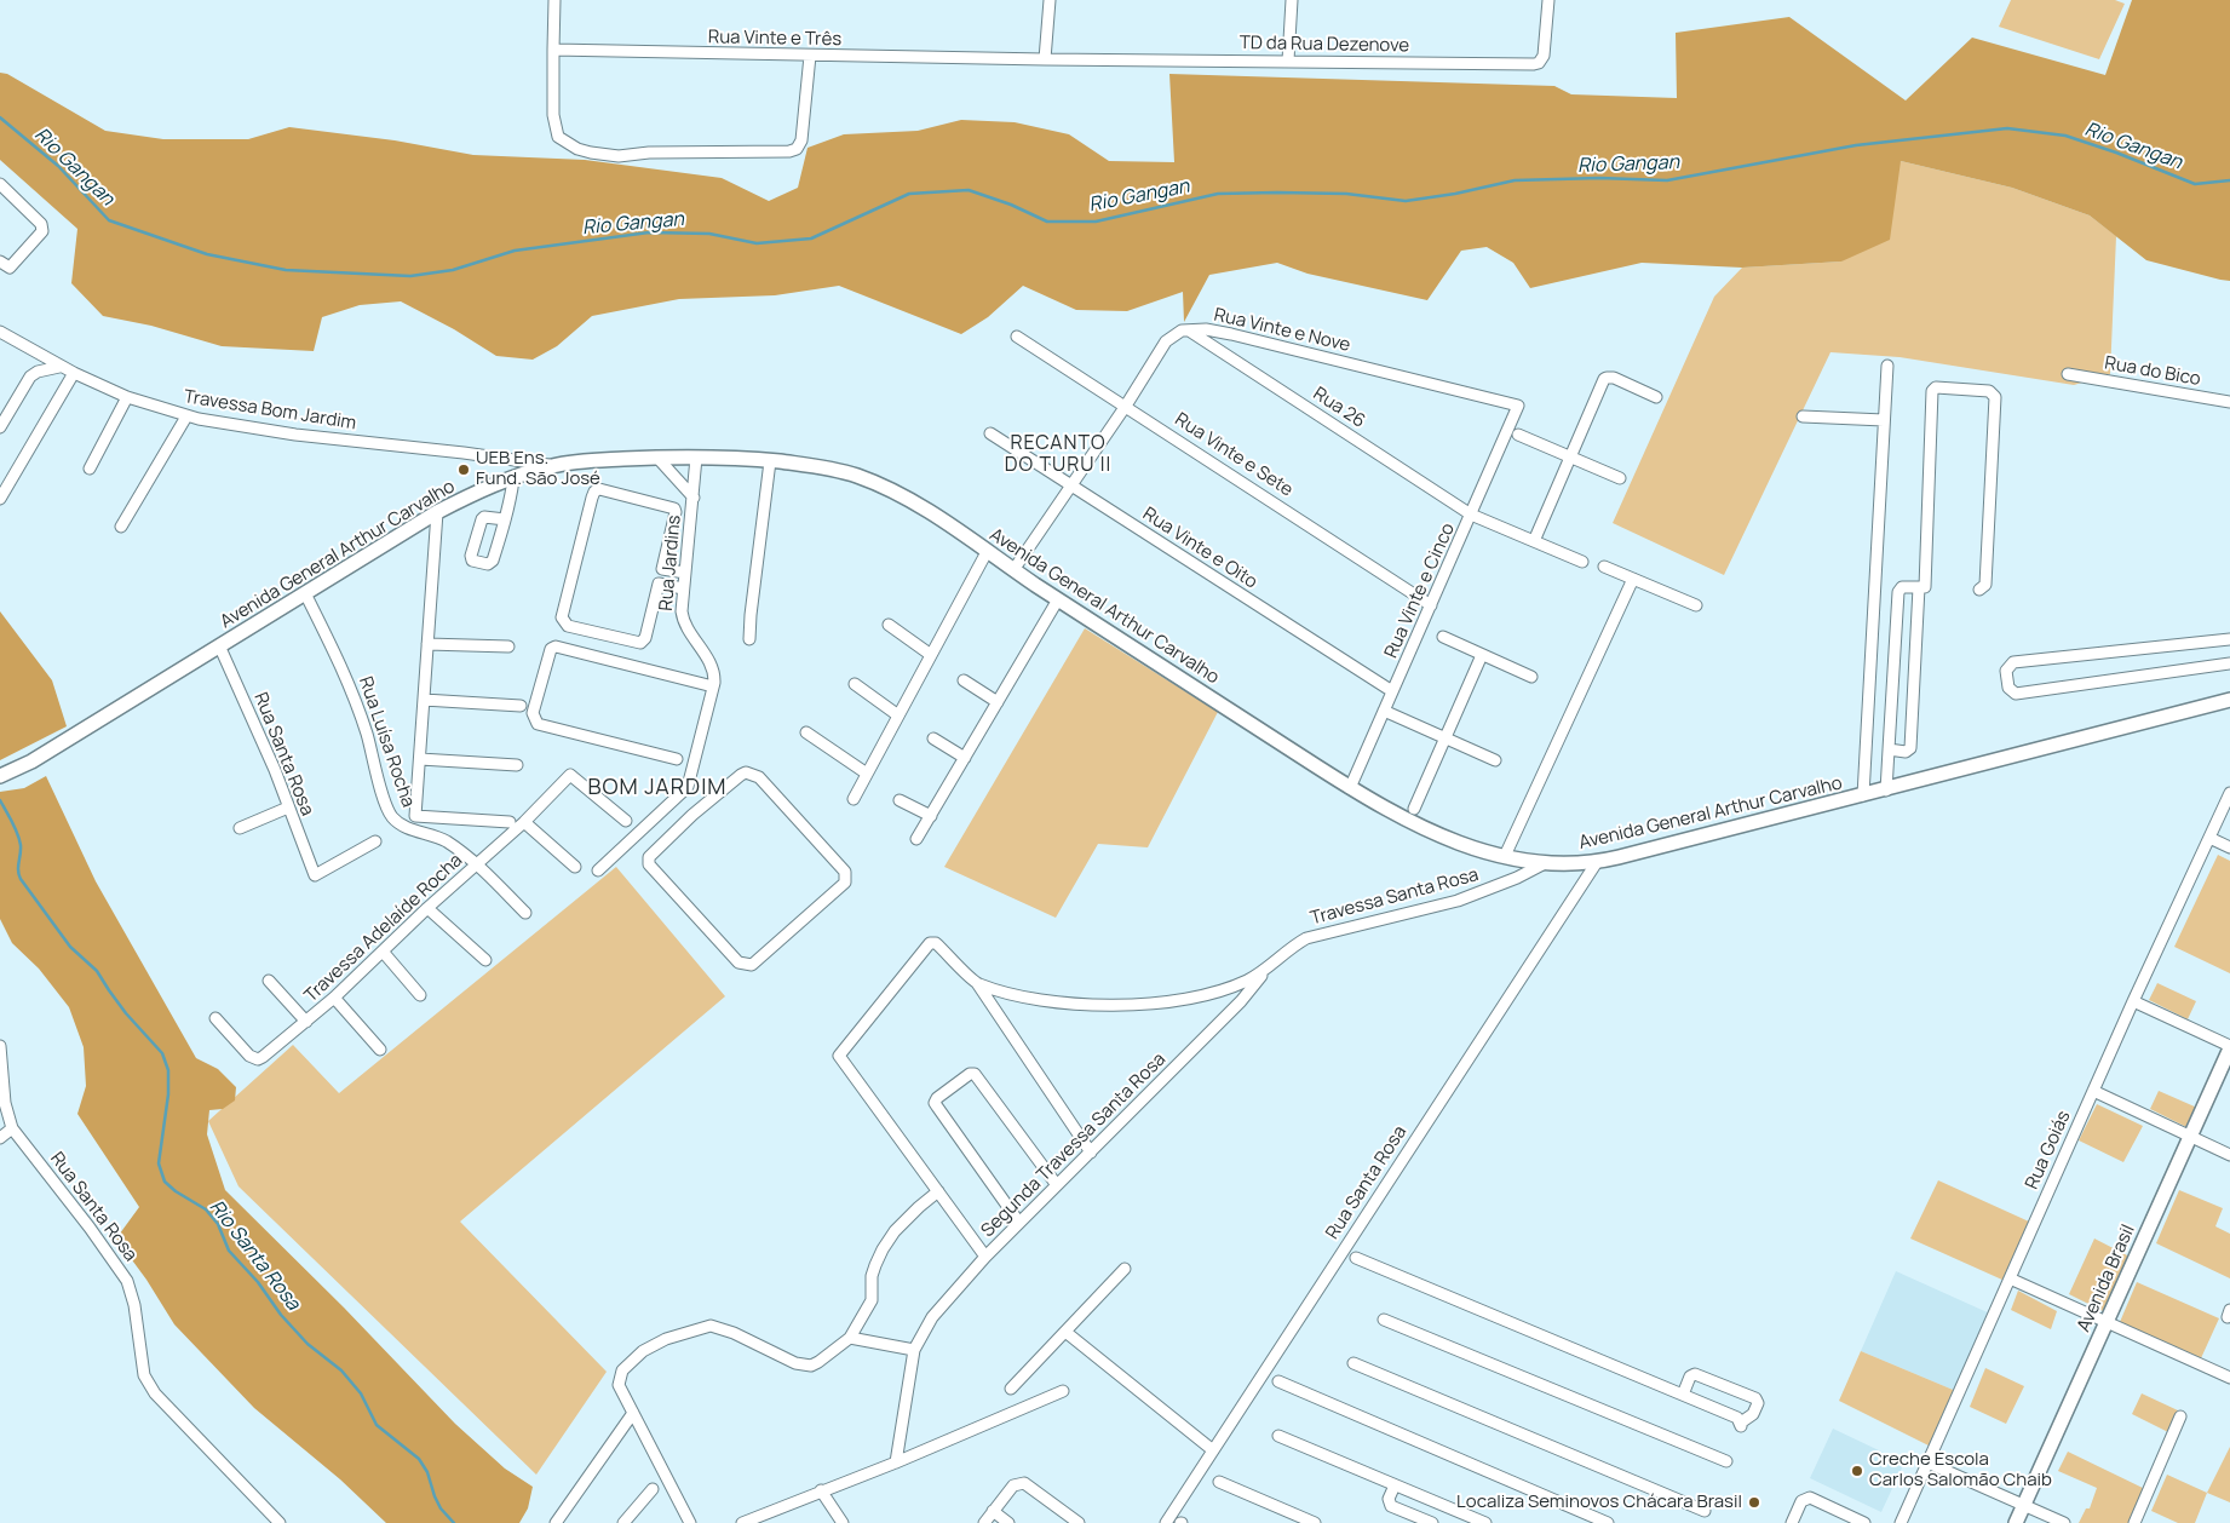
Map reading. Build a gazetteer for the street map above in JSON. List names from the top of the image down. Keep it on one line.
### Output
{"streets":{"main road":["Avenida General Arthur Carvalho","Avenida Brasil"],"street":["Rua Vinte e Três","TD da Rua Dezenove","Rua Vinte e Nove","Rua do Bico","Rua 26","Travessa Bom Jardim","Rua Vinte e Sete","Rua Vinte e Oito","Rua Jardins","Rua Vinte e Cinco","Rua Luísa Rocha","Rua Santa Rosa","Travessa Santa Rosa","Travessa Adelaíde Rocha","Segunda Travessa Santa Rosa","Rua Goiás"]},"crossings":[["Rua Vinte e Três","TD da Rua Dezenove"],["Rua Vinte e Nove","Rua 26"],["Rua Vinte e Nove","Rua Vinte e Sete"],["Rua Vinte e Nove","Rua Vinte e Oito"],["Rua Vinte e Nove","Avenida General Arthur Carvalho"],["Rua Vinte e Nove","Rua Vinte e Cinco"],["Rua 26","Rua Vinte e Cinco"],["Travessa Bom Jardim","Avenida General Arthur Carvalho"],["Rua Vinte e Sete","Rua Vinte e Cinco"],["Rua Vinte e Oito","Rua Vinte e Cinco"],["Avenida General Arthur Carvalho","Rua Jardins"],["Avenida General Arthur Carvalho","Rua Vinte e Cinco"],["Avenida General Arthur Carvalho","Rua Luísa Rocha"],["Avenida General Arthur Carvalho","Rua Santa Rosa"],["Avenida General Arthur Carvalho","Travessa Santa Rosa"],["Rua Luísa Rocha","Travessa Adelaíde Rocha"],["Travessa Santa Rosa","Segunda Travessa Santa Rosa"]],"districts":["RECANTO DO TURU II","BOM JARDIM"],"water":["Rio Gangan","Rio Santa Rosa"],"places":["UEB Ens. Fund. São José","Creche Escola Carlos Salomão Chaib","Localiza Seminovos Chácara Brasil"]}
